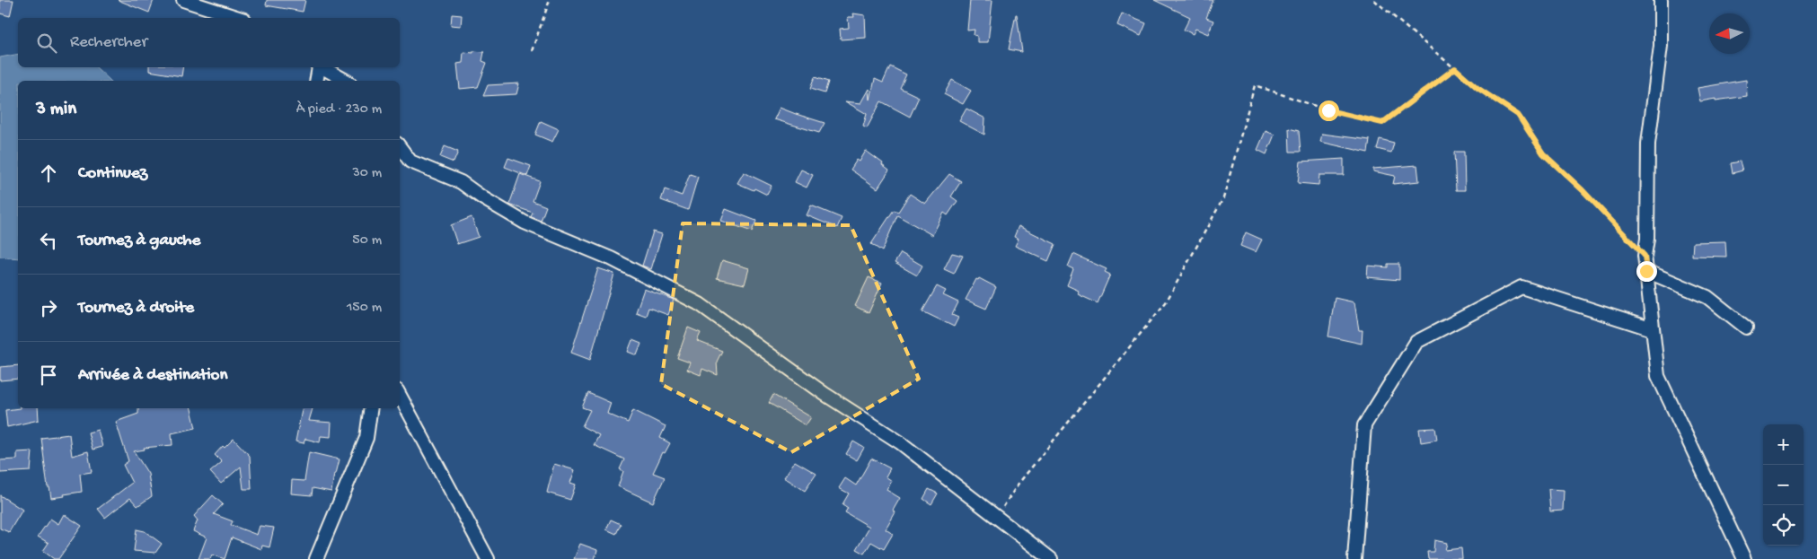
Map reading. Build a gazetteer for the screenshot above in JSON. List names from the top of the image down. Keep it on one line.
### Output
{"north":"left","page":{"search":"Rechercher","heading":["3 min","À pied · 230 m"],"list":[["Continuez","30 m"],["Tournez à gauche","50 m"],["Tournez à droite","150 m"],"Arrivée à destination"],"map_buttons":["+","−"]}}
